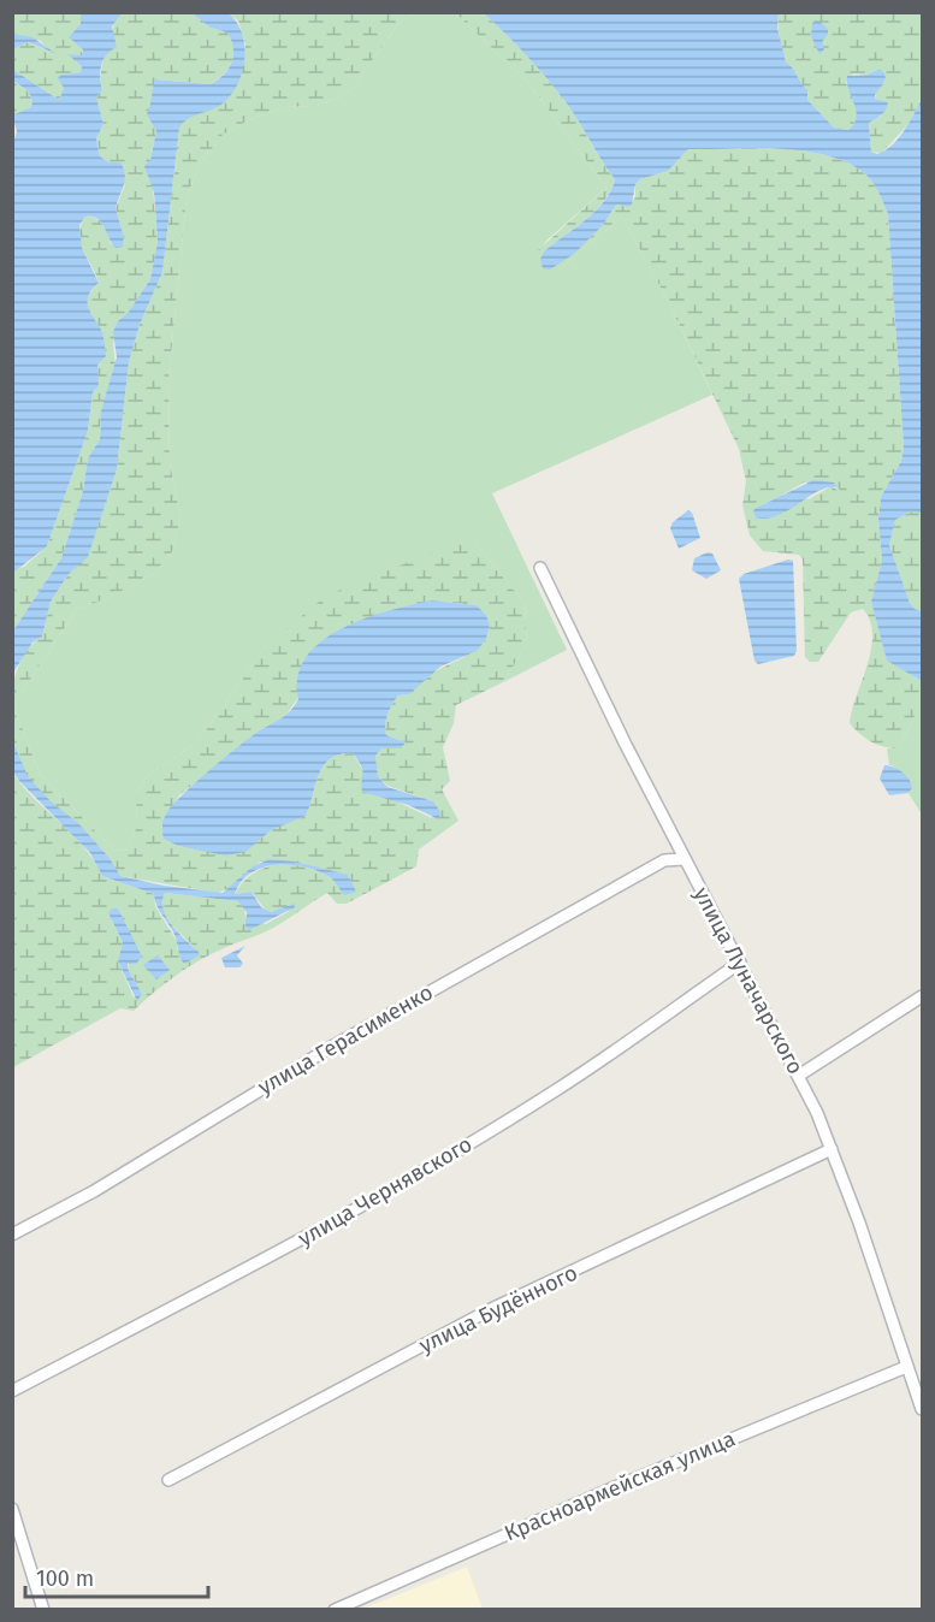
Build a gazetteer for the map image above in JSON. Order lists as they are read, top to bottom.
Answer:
{
  "streets": {
    "street": [
      "улица Луначарского",
      "улица Герасименко",
      "улица Чернявского",
      "улица Будённого",
      "Красноармейская улица"
    ]
  },
  "crossings": [
    ["улица Луначарского", "улица Герасименко"],
    ["улица Луначарского", "улица Чернявского"],
    ["улица Луначарского", "улица Будённого"],
    ["улица Луначарского", "Красноармейская улица"]
  ],
  "scale_bar": "100 m"
}
